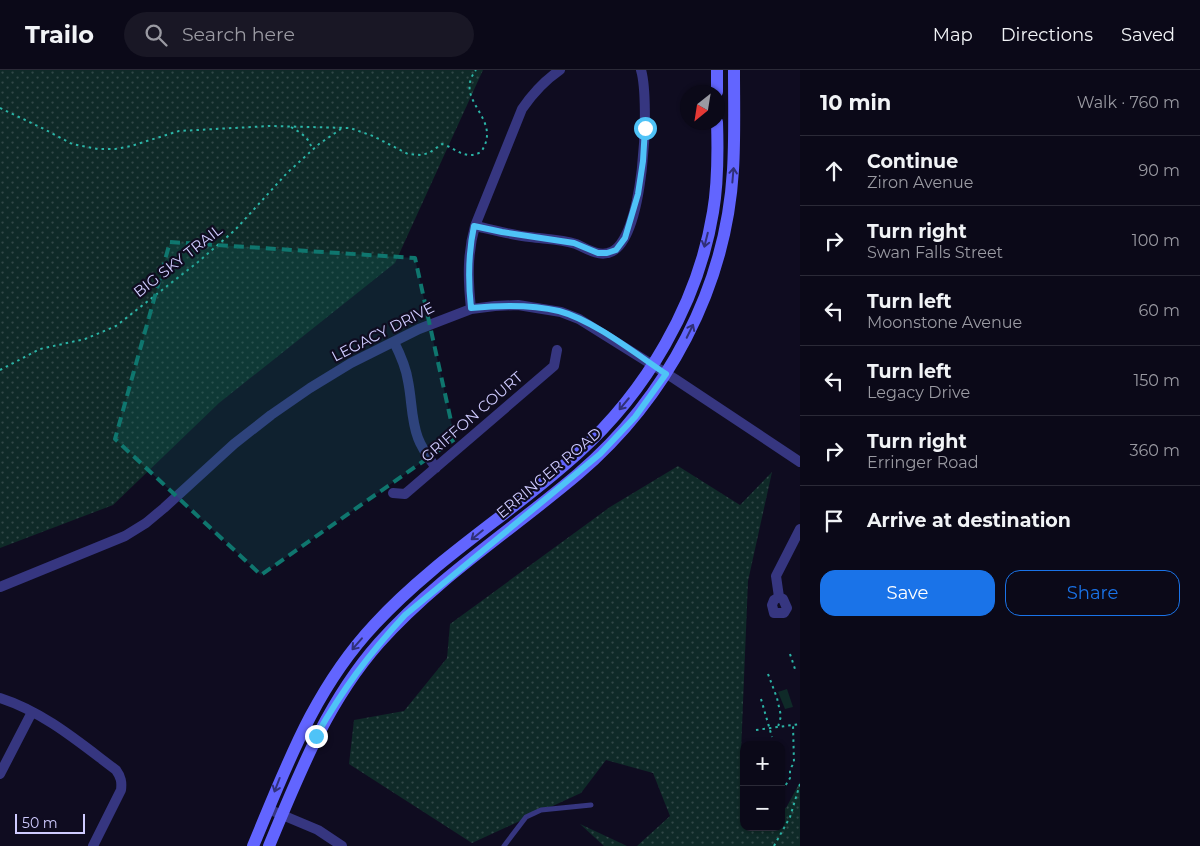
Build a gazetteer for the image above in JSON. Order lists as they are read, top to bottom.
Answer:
{
  "streets": {
    "main road": ["ERRINGER ROAD"],
    "street": ["LEGACY DRIVE", "GRIFFON COURT"],
    "path": ["BIG SKY TRAIL"]
  },
  "crossings": [
    ["LEGACY DRIVE", "ERRINGER ROAD"]
  ],
  "scale_bar": "50 m",
  "north": "bottom left",
  "page": {
    "header": "Trailo",
    "search": "Search here",
    "nav": ["Map", "Directions", "Saved"],
    "heading": ["10 min", "Walk · 760 m"],
    "list": [
      ["Continue", "Ziron Avenue", "90 m"],
      ["Turn right", "Swan Falls Street", "100 m"],
      ["Turn left", "Moonstone Avenue", "60 m"],
      ["Turn left", "Legacy Drive", "150 m"],
      ["Turn right", "Erringer Road", "360 m"],
      "Arrive at destination"
    ],
    "buttons": ["Save", "Share"],
    "map_buttons": ["+", "−"],
    "scale": "50 m"
  }
}
